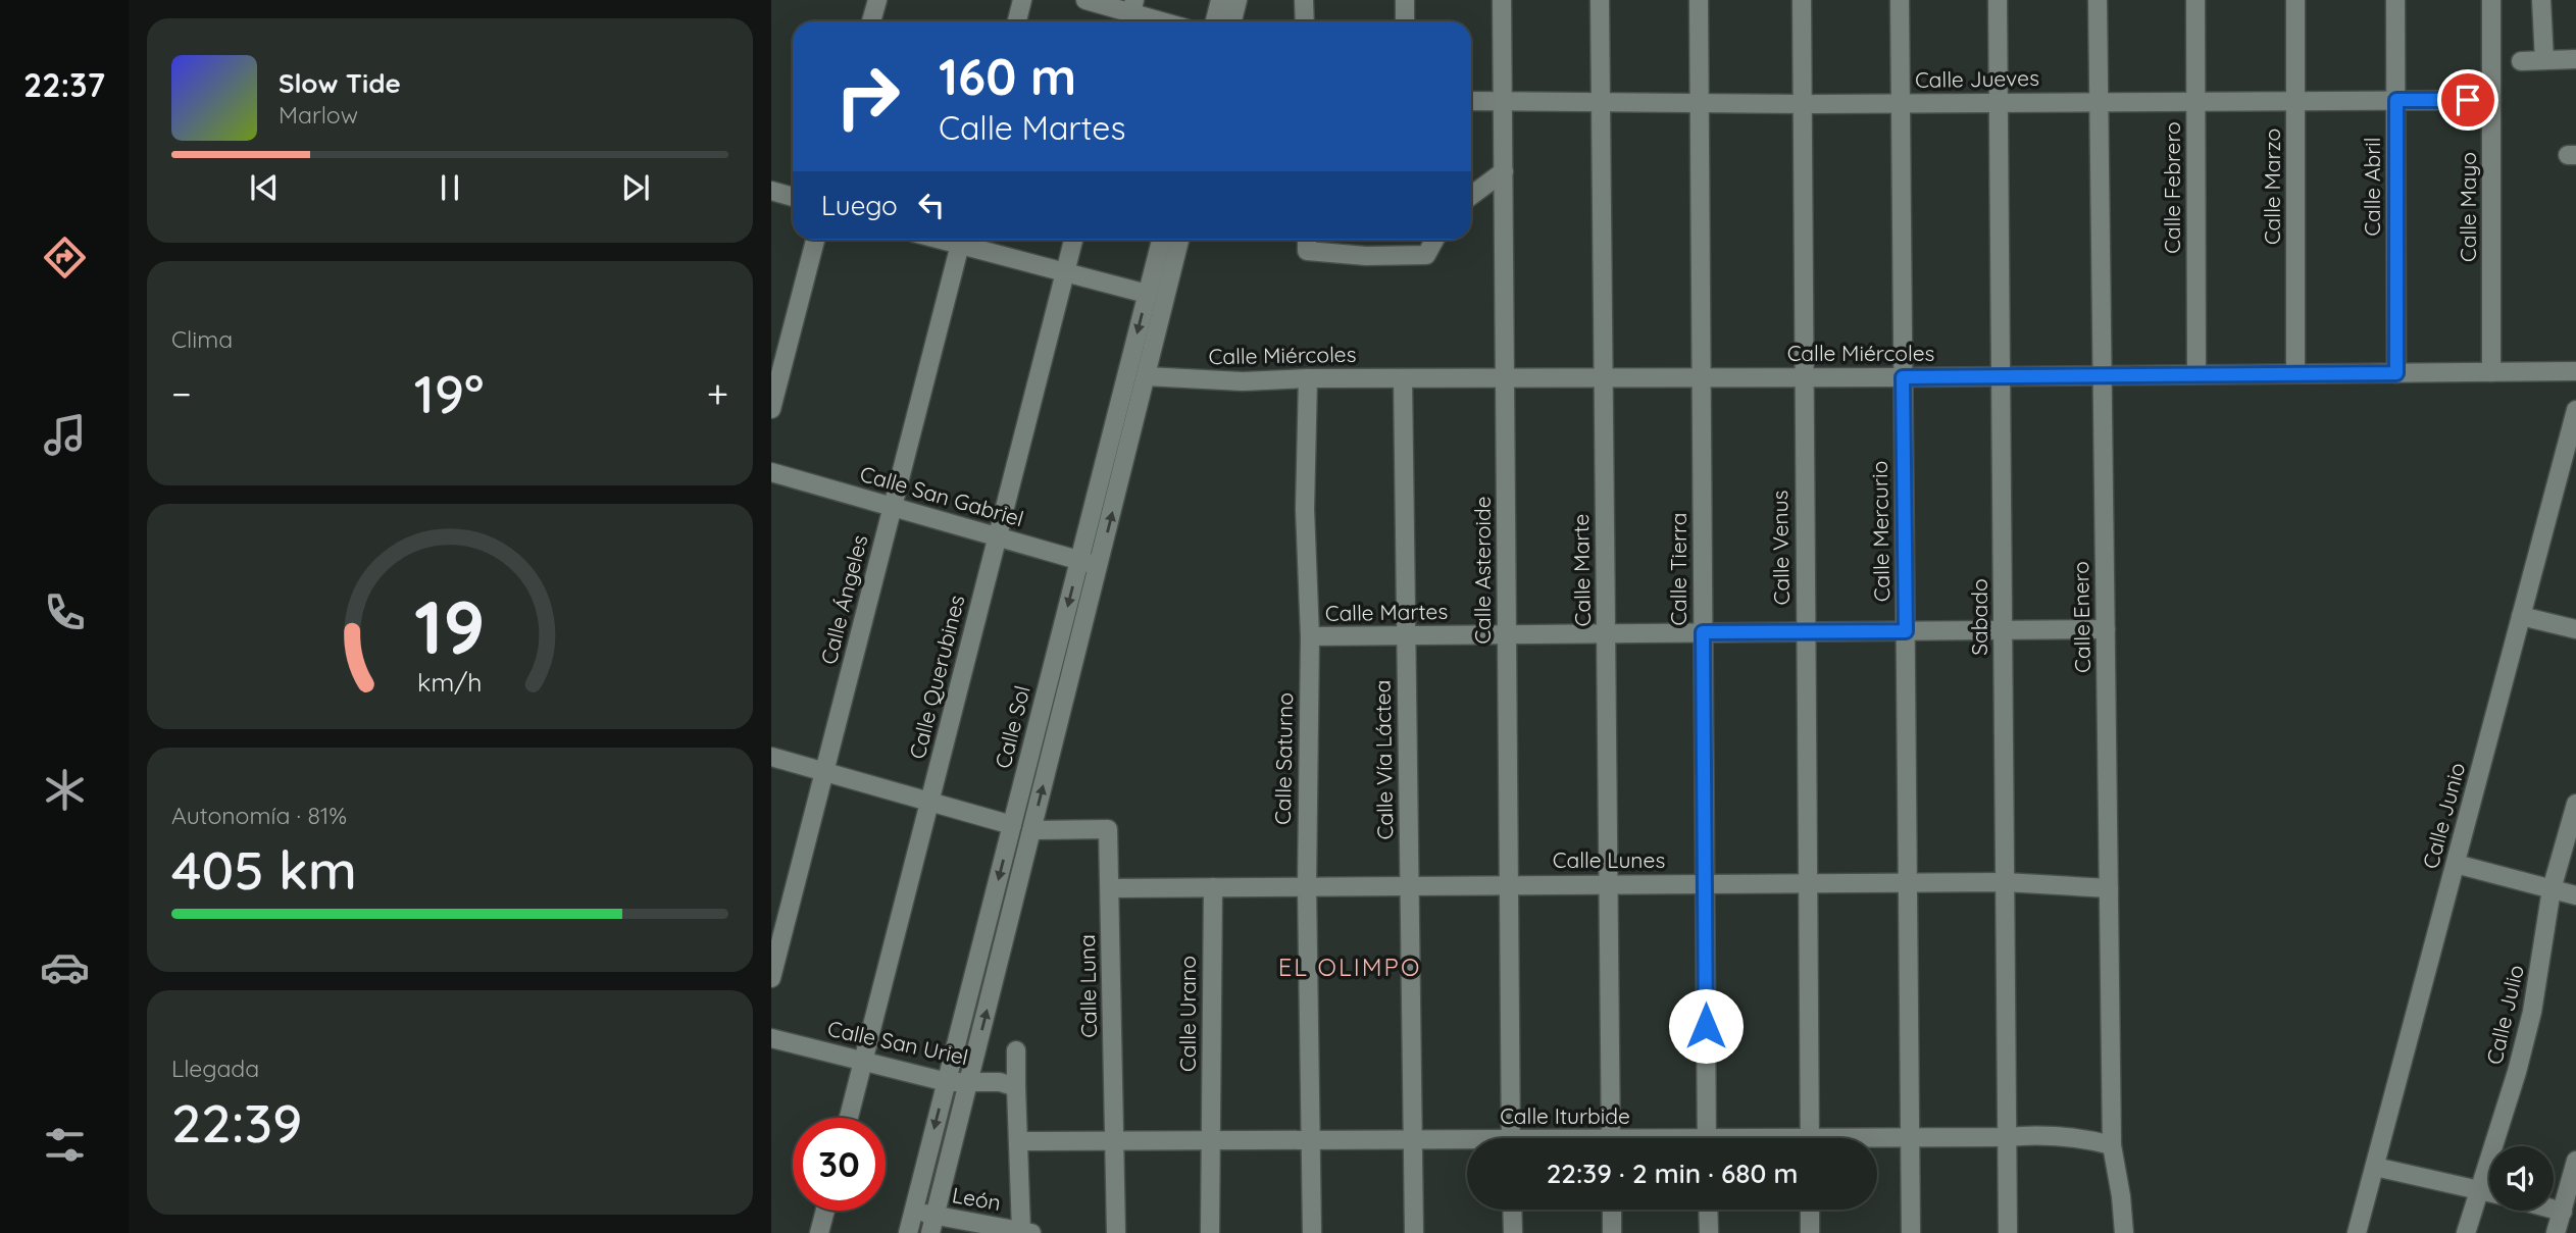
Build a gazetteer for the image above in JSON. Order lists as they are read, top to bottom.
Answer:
{
  "streets": {
    "street": [
      "Calle Jueves",
      "Calle Marzo",
      "Calle Abril",
      "Calle Febrero",
      "Calle Mayo",
      "Calle Miércoles",
      "Calle San Gabriel",
      "Calle Mercurio",
      "Calle Venus",
      "Calle Tierra",
      "Calle Asteroide",
      "Calle Marte",
      "Calle Ángeles",
      "Calle Martes",
      "Sabado",
      "Calle Enero",
      "Calle Querubines",
      "Calle Sol",
      "Calle Saturno",
      "Calle Vía Láctea",
      "Calle Junio",
      "Calle Lunes",
      "Calle Luna",
      "Calle Urano",
      "Calle Julio",
      "Calle San Uriel",
      "Calle Iturbide",
      "León"
    ]
  },
  "crossings": [
    ["Calle Jueves", "Calle Marzo"],
    ["Calle Jueves", "Calle Abril"],
    ["Calle Jueves", "Calle Febrero"],
    ["Calle Jueves", "Calle Mayo"],
    ["Calle Jueves", "Calle Mercurio"],
    ["Calle Jueves", "Calle Venus"],
    ["Calle Jueves", "Calle Tierra"],
    ["Calle Jueves", "Calle Asteroide"],
    ["Calle Jueves", "Calle Marte"],
    ["Calle Jueves", "Sabado"],
    ["Calle Jueves", "Calle Enero"],
    ["Calle Marzo", "Calle Miércoles"],
    ["Calle Abril", "Calle Miércoles"],
    ["Calle Febrero", "Calle Miércoles"],
    ["Calle Mayo", "Calle Miércoles"],
    ["Calle Miércoles", "Calle Mercurio"],
    ["Calle Miércoles", "Calle Venus"],
    ["Calle Miércoles", "Calle Tierra"],
    ["Calle Miércoles", "Calle Asteroide"],
    ["Calle Miércoles", "Calle Marte"],
    ["Calle Miércoles", "Sabado"],
    ["Calle Miércoles", "Calle Enero"],
    ["Calle Miércoles", "Calle Sol"],
    ["Calle Miércoles", "Calle Saturno"],
    ["Calle Miércoles", "Calle Vía Láctea"],
    ["Calle San Gabriel", "Calle Ángeles"],
    ["Calle San Gabriel", "Calle Querubines"],
    ["Calle San Gabriel", "Calle Sol"],
    ["Calle Mercurio", "Calle Martes"],
    ["Calle Mercurio", "Calle Lunes"],
    ["Calle Mercurio", "Calle Iturbide"],
    ["Calle Venus", "Calle Martes"],
    ["Calle Venus", "Calle Lunes"],
    ["Calle Tierra", "Calle Martes"],
    ["Calle Tierra", "Calle Lunes"],
    ["Calle Asteroide", "Calle Martes"],
    ["Calle Asteroide", "Calle Lunes"],
    ["Calle Marte", "Calle Martes"],
    ["Calle Marte", "Calle Lunes"],
    ["Calle Martes", "Sabado"],
    ["Calle Martes", "Calle Enero"],
    ["Calle Martes", "Calle Saturno"],
    ["Calle Martes", "Calle Vía Láctea"],
    ["Sabado", "Calle Lunes"],
    ["Sabado", "Calle Iturbide"],
    ["Calle Enero", "Calle Lunes"],
    ["Calle Enero", "Calle Iturbide"],
    ["Calle Querubines", "Calle San Uriel"],
    ["Calle Sol", "Calle Luna"],
    ["Calle Sol", "Calle San Uriel"],
    ["Calle Sol", "León"],
    ["Calle Saturno", "Calle Lunes"],
    ["Calle Saturno", "Calle Iturbide"],
    ["Calle Vía Láctea", "Calle Lunes"],
    ["Calle Vía Láctea", "Calle Iturbide"],
    ["Calle Lunes", "Calle Luna"],
    ["Calle Lunes", "Calle Urano"],
    ["Calle Luna", "Calle Iturbide"],
    ["Calle Urano", "Calle Iturbide"]
  ],
  "districts": ["EL OLIMPO"],
  "page": {
    "tabs": "22:37",
    "turn": ["160 m", "Calle Martes"],
    "song": ["Slow Tide", "Marlow"],
    "then": "Luego",
    "tile": [
      "Clima",
      ["Autonomía · 81%", "405 km"],
      ["Llegada", "22:39"]
    ],
    "heat": ["−", "19°", "+"],
    "limit": "30",
    "trip": "22:39 · 2 min · 680 m",
    "gauge": ["19", "km/h"]
  }
}
